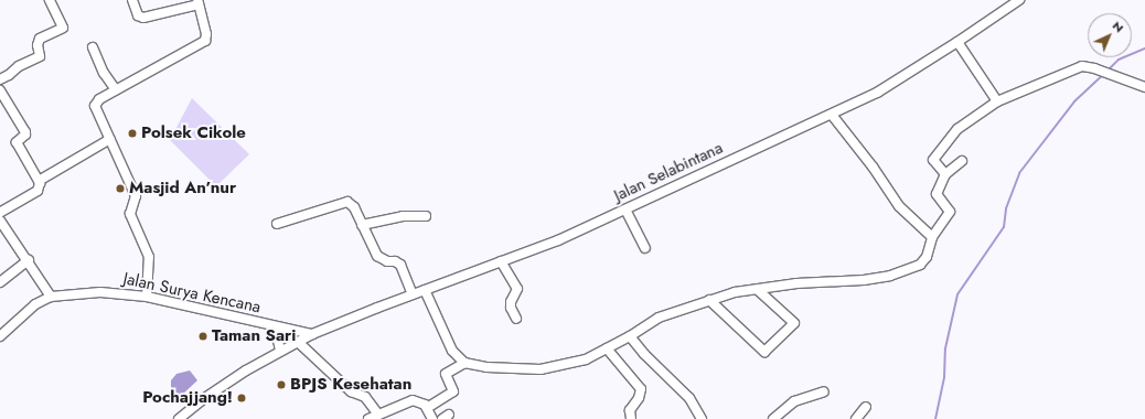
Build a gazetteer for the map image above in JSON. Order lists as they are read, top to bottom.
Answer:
{
  "streets": {
    "street": ["Jalan Selabintana", "Jalan Surya Kencana"]
  },
  "crossings": [
    ["Jalan Selabintana", "Jalan Surya Kencana"]
  ],
  "places": [
    "Polsek Cikole",
    "Masjid An’nur",
    "Taman Sari",
    "BPJS Kesehatan",
    "Pochajjang!"
  ],
  "north": "top right"
}
